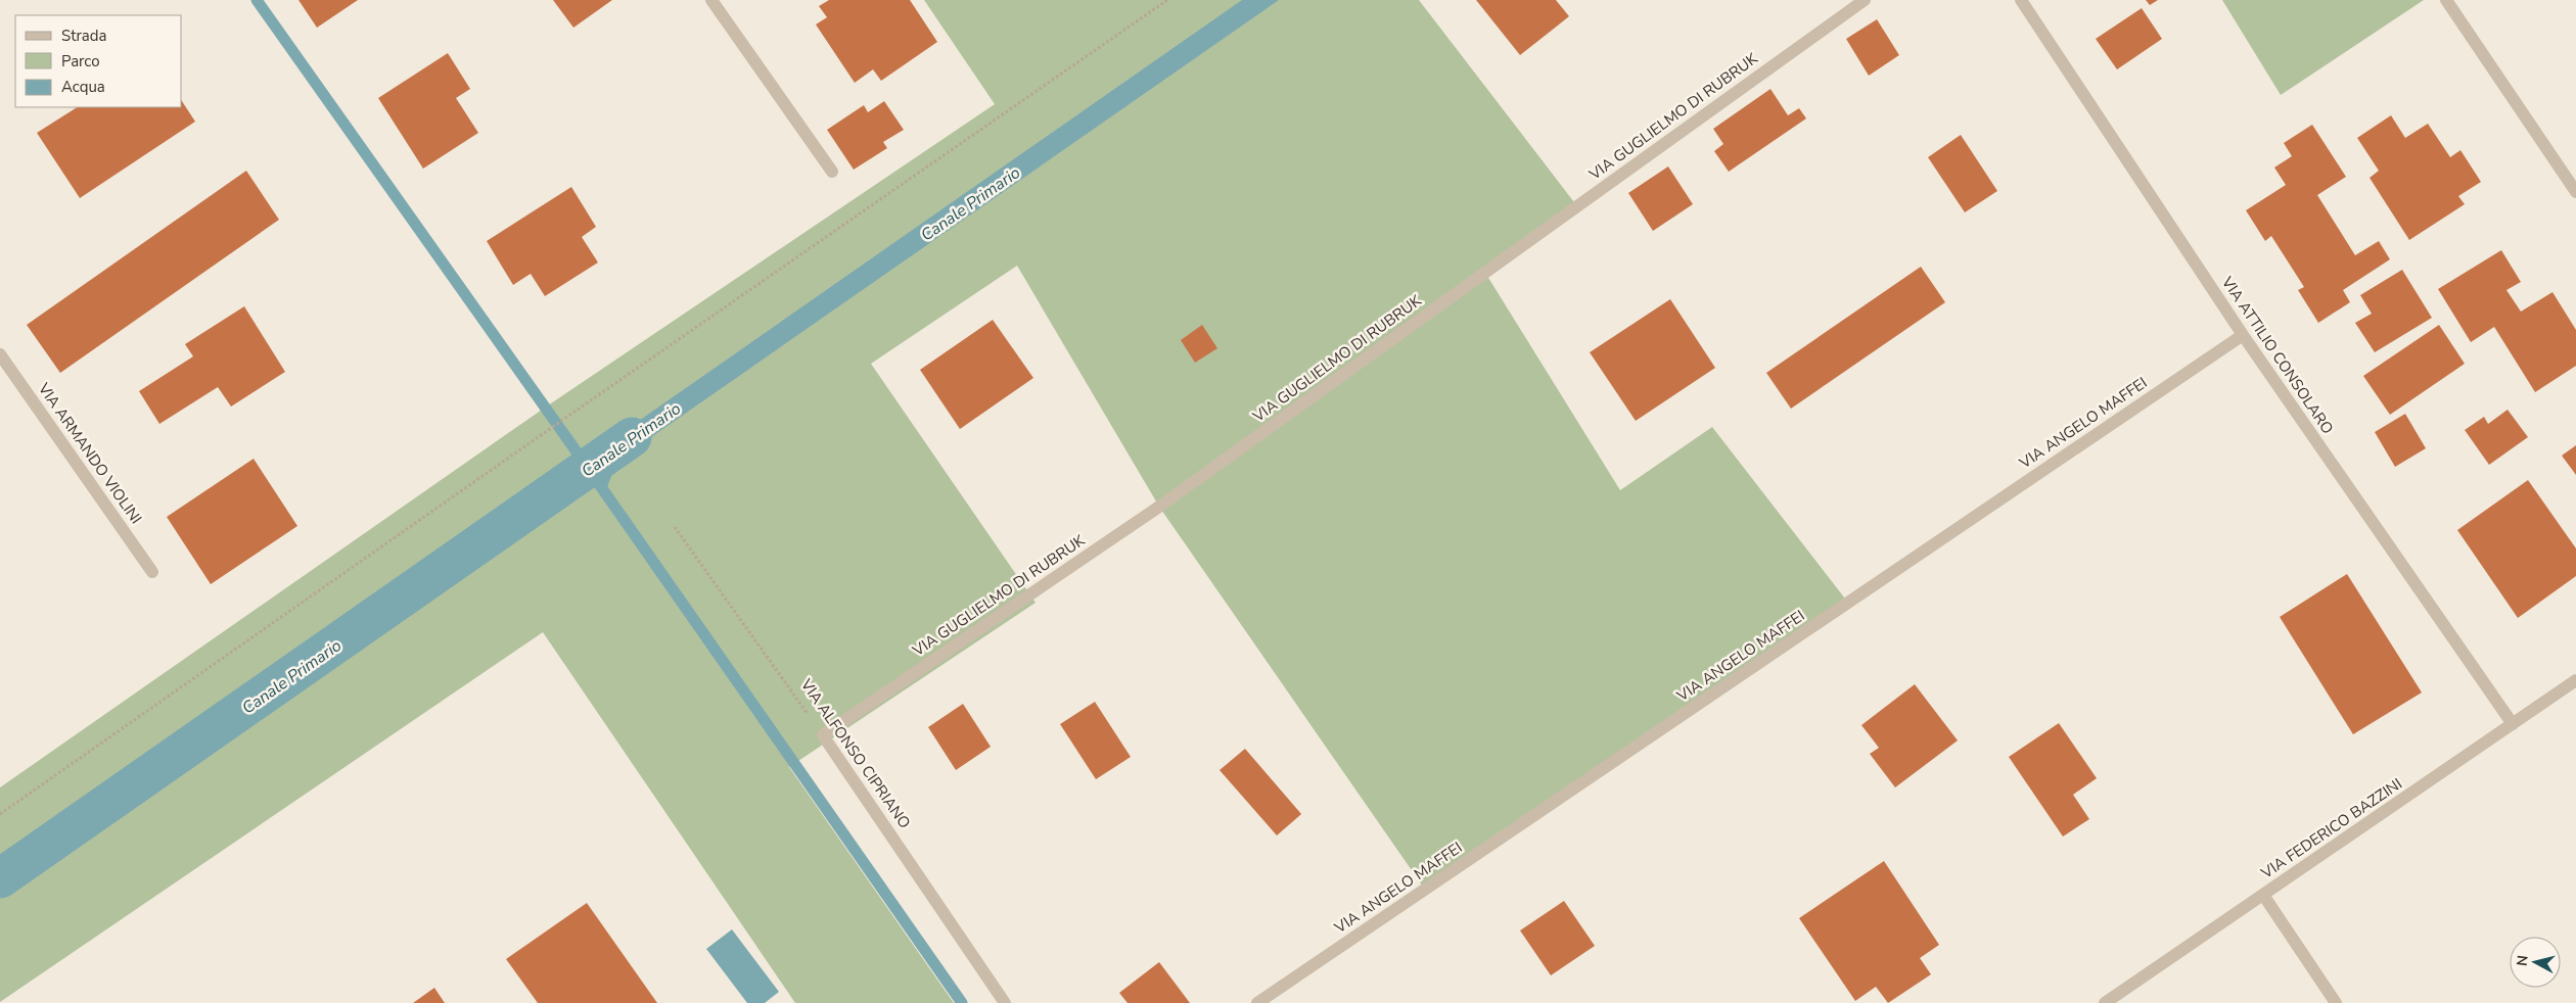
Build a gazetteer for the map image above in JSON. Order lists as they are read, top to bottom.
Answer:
{
  "streets": {
    "street": [
      "VIA GUGLIELMO DI RUBRUK",
      "VIA ATTILIO CONSOLARO",
      "VIA ANGELO MAFFEI",
      "VIA ARMANDO VIOLINI",
      "VIA ALFONSO CIPRIANO",
      "VIA FEDERICO BAZZINI"
    ]
  },
  "crossings": [
    ["VIA GUGLIELMO DI RUBRUK", "VIA ALFONSO CIPRIANO"],
    ["VIA ATTILIO CONSOLARO", "VIA ANGELO MAFFEI"],
    ["VIA ATTILIO CONSOLARO", "VIA FEDERICO BAZZINI"]
  ],
  "water": ["Canale Primario"],
  "legend": ["Strada", "Parco", "Acqua"],
  "north": "left"
}
